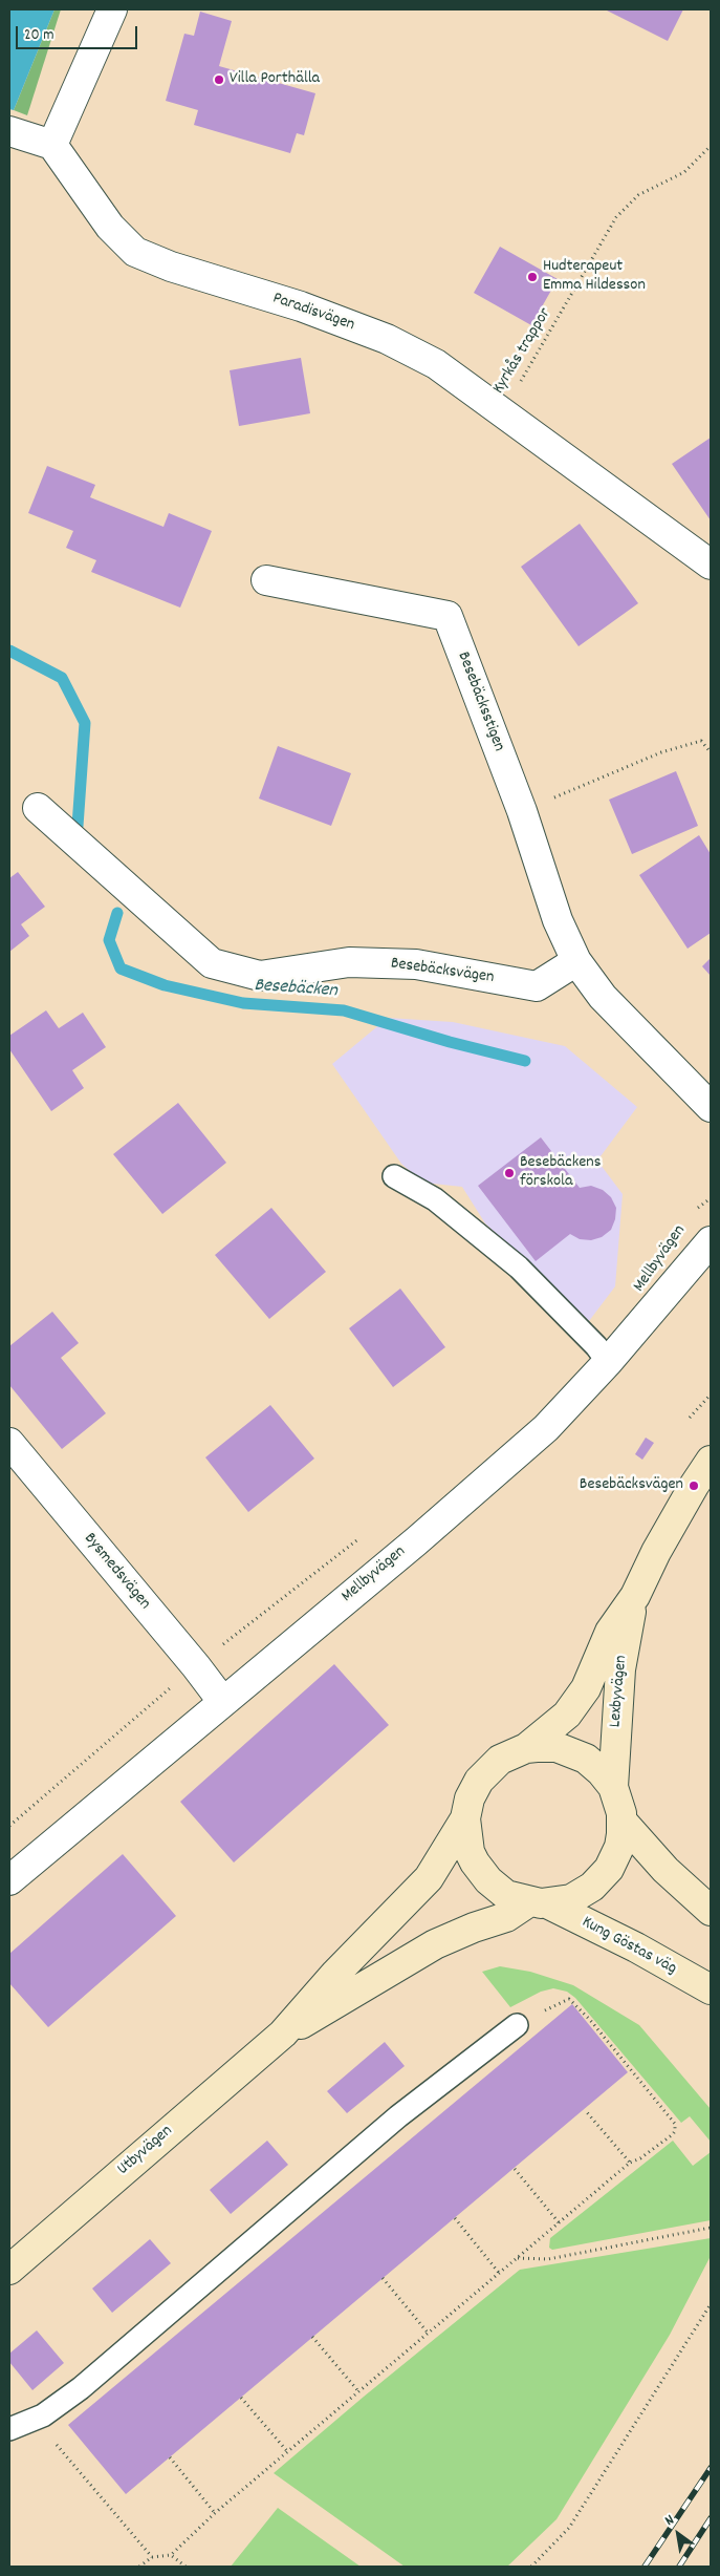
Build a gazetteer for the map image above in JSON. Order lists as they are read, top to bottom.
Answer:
{
  "streets": {
    "main road": ["Lexbyvägen", "Kung Göstas väg", "Utbyvägen"],
    "street": [
      "Paradisvägen",
      "Besebäcksstigen",
      "Besebäcksvägen",
      "Mellbyvägen",
      "Bysmedsvägen"
    ],
    "path": ["Kyrkås trappor"]
  },
  "crossings": [
    ["Paradisvägen", "Kyrkås trappor"],
    ["Besebäcksstigen", "Besebäcksvägen"],
    ["Mellbyvägen", "Bysmedsvägen"],
    ["Lexbyvägen", "Kung Göstas väg"],
    ["Lexbyvägen", "Utbyvägen"],
    ["Kung Göstas väg", "Utbyvägen"]
  ],
  "water": ["Besebäcken"],
  "places": [
    "Villa Porthälla",
    "Hudterapeut Emma Hildesson",
    "Besebäckens förskola",
    "Besebäcksvägen"
  ],
  "scale_bar": "20 m",
  "north": "top left"
}
